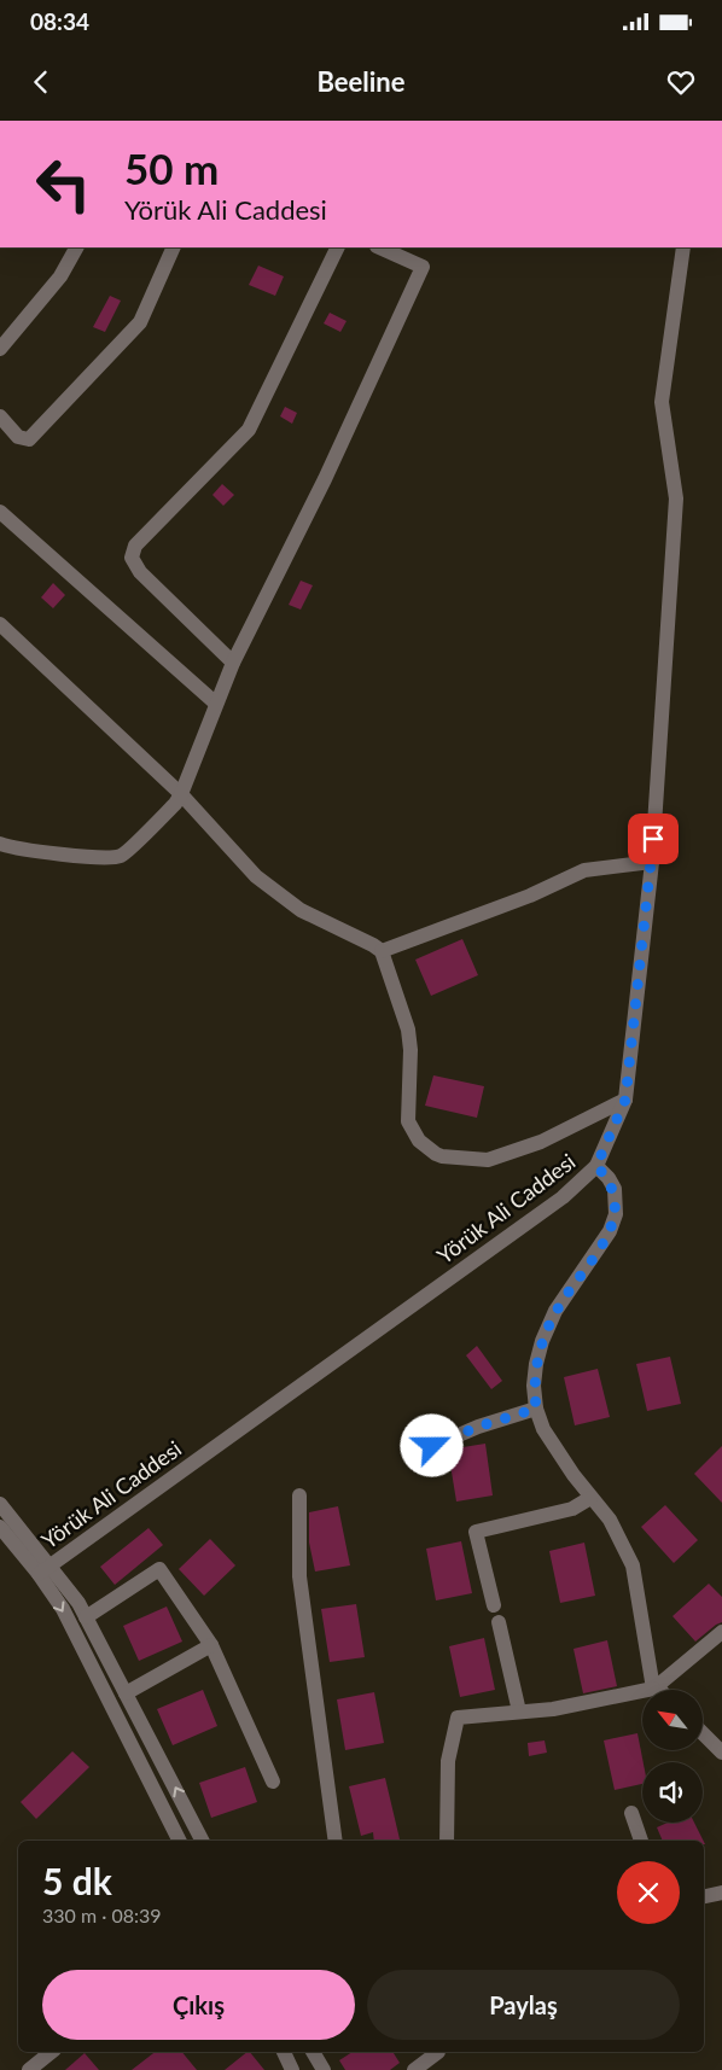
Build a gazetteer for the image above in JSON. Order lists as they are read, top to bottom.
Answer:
{
  "streets": {
    "street": ["Yörük Ali Caddesi"]
  },
  "north": "top left",
  "page": {
    "status": "08:34",
    "header": "Beeline",
    "turn": ["50 m", "Yörük Ali Caddesi"],
    "heading": ["5 dk", "330 m · 08:39"],
    "buttons": ["Çıkış", "Paylaş"]
  }
}
